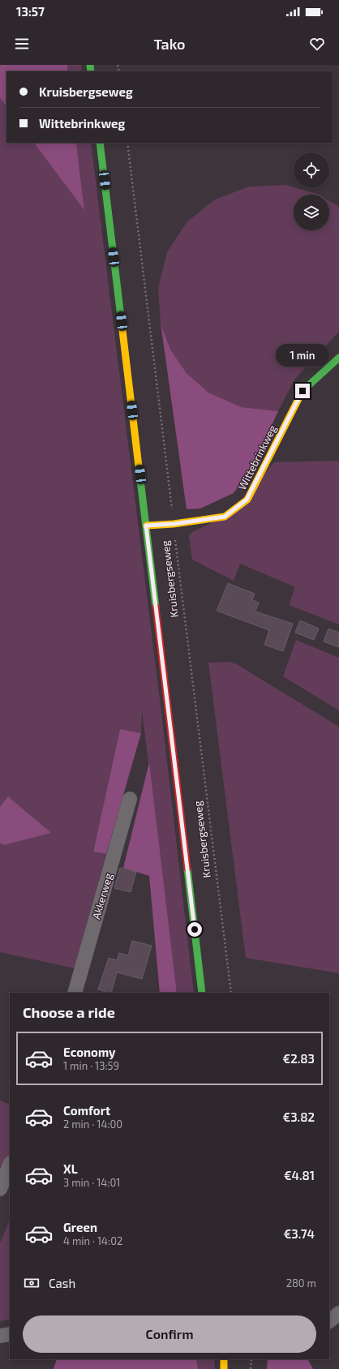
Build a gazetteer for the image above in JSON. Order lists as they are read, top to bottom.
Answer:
{
  "streets": {
    "main road": ["Wittebrinkweg", "Kruisbergseweg"],
    "street": ["Akkerweg"]
  },
  "crossings": [
    ["Wittebrinkweg", "Kruisbergseweg"]
  ],
  "page": {
    "status": "13:57",
    "header": "Tako",
    "banner": ["Kruisbergseweg", "Wittebrinkweg"],
    "bubble": "1 min",
    "heading": "Choose a ride",
    "list": [
      {
        "name": "Economy",
        "note": "1 min · 13:59",
        "value": "€2.83"
      },
      {
        "name": "Comfort",
        "note": "2 min · 14:00",
        "value": "€3.82"
      },
      {
        "name": "XL",
        "note": "3 min · 14:01",
        "value": "€4.81"
      },
      {
        "name": "Green",
        "note": "4 min · 14:02",
        "value": "€3.74"
      }
    ],
    "pay": ["Cash", "280 m"],
    "buttons": "Confirm"
  }
}
